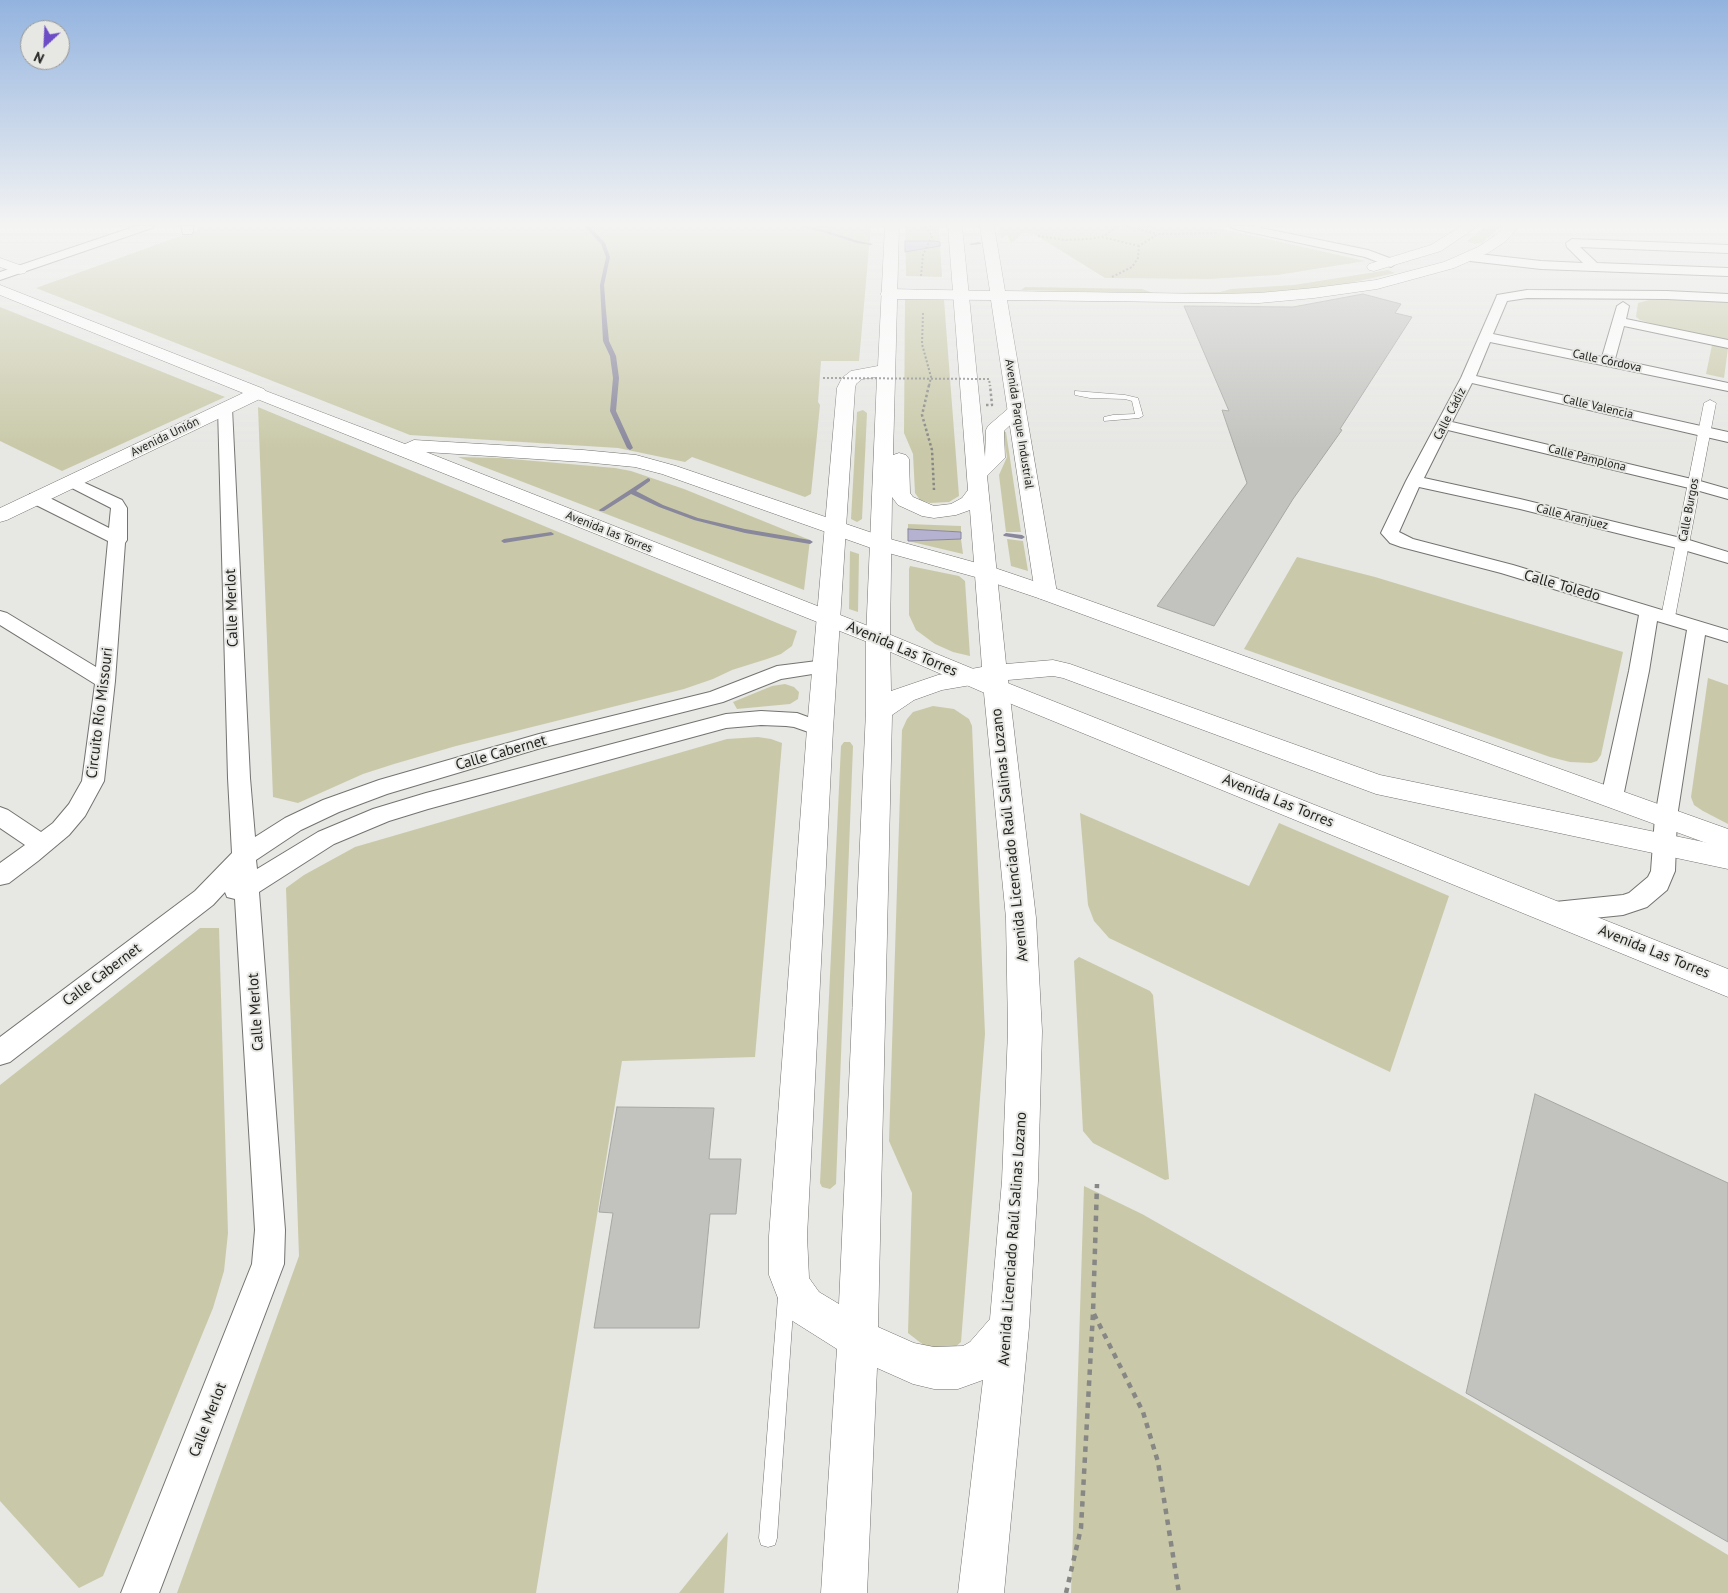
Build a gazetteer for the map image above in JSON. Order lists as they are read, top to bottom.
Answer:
{
  "streets": {
    "main road": [
      "Avenida Parque Industrial",
      "Avenida Unión",
      "Avenida las Torres",
      "Avenida Las Torres",
      "Avenida Licenciado Raúl Salinas Lozano"
    ],
    "street": [
      "Calle Córdova",
      "Calle Valencia",
      "Calle Cádiz",
      "Calle Pamplona",
      "Calle Burgos",
      "Calle Aranjuez",
      "Calle Toledo",
      "Calle Merlot",
      "Circuito Río Missouri",
      "Calle Cabernet"
    ]
  },
  "crossings": [
    ["Calle Córdova", "Calle Cádiz"],
    ["Calle Valencia", "Calle Cádiz"],
    ["Calle Valencia", "Calle Burgos"],
    ["Calle Cádiz", "Calle Pamplona"],
    ["Calle Cádiz", "Calle Aranjuez"],
    ["Calle Cádiz", "Calle Toledo"],
    ["Avenida Unión", "Avenida las Torres"],
    ["Avenida Unión", "Calle Merlot"],
    ["Avenida Unión", "Circuito Río Missouri"],
    ["Calle Pamplona", "Calle Burgos"],
    ["Calle Burgos", "Calle Aranjuez"],
    ["Calle Burgos", "Calle Toledo"],
    ["Avenida las Torres", "Avenida Las Torres"],
    ["Calle Merlot", "Calle Cabernet"],
    ["Avenida Las Torres", "Avenida Licenciado Raúl Salinas Lozano"]
  ],
  "north": "bottom left"
}
